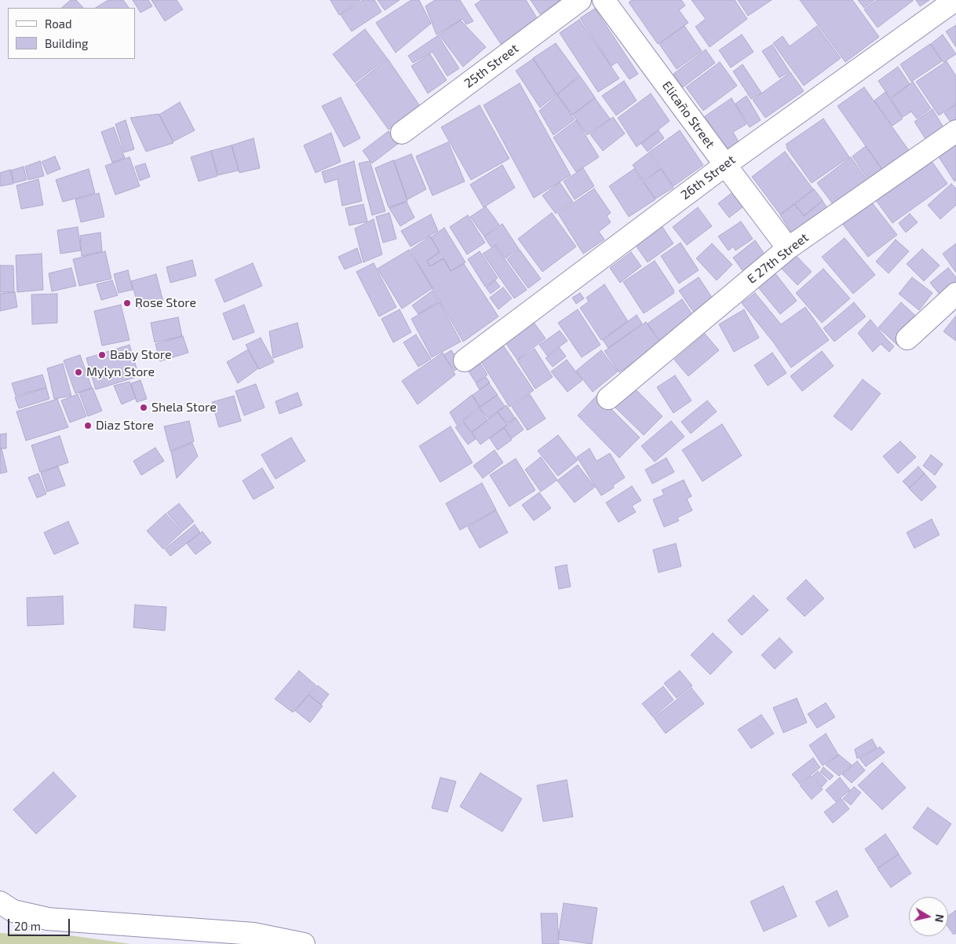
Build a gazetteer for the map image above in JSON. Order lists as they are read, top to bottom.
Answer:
{
  "streets": {
    "street": [
      "25th Street",
      "Elicaño Street",
      "26th Street",
      "E 27th Street"
    ]
  },
  "crossings": [
    ["Elicaño Street", "26th Street"],
    ["Elicaño Street", "E 27th Street"]
  ],
  "places": [
    "Rose Store",
    "Baby Store",
    "Mylyn Store",
    "Shela Store",
    "Diaz Store"
  ],
  "legend": ["Road", "Building"],
  "scale_bar": "20 m",
  "north": "right"
}
